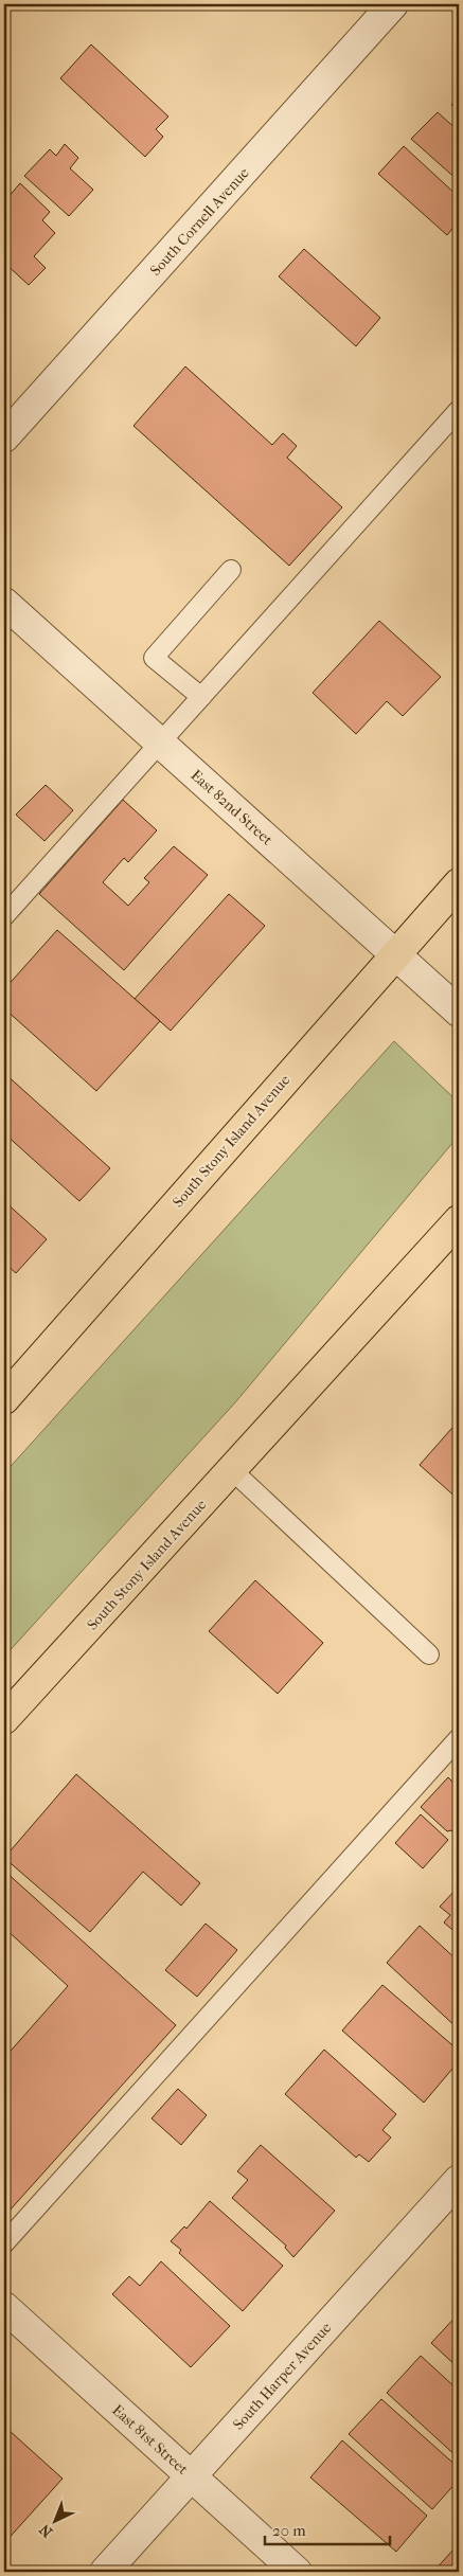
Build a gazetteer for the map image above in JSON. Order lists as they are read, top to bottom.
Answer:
{
  "streets": {
    "highway": ["South Stony Island Avenue"],
    "street": [
      "South Cornell Avenue",
      "East 82nd Street",
      "South Harper Avenue",
      "East 81st Street"
    ]
  },
  "crossings": [
    ["East 82nd Street", "South Stony Island Avenue"],
    ["South Harper Avenue", "East 81st Street"]
  ],
  "scale_bar": "20 m",
  "north": "bottom left"
}
